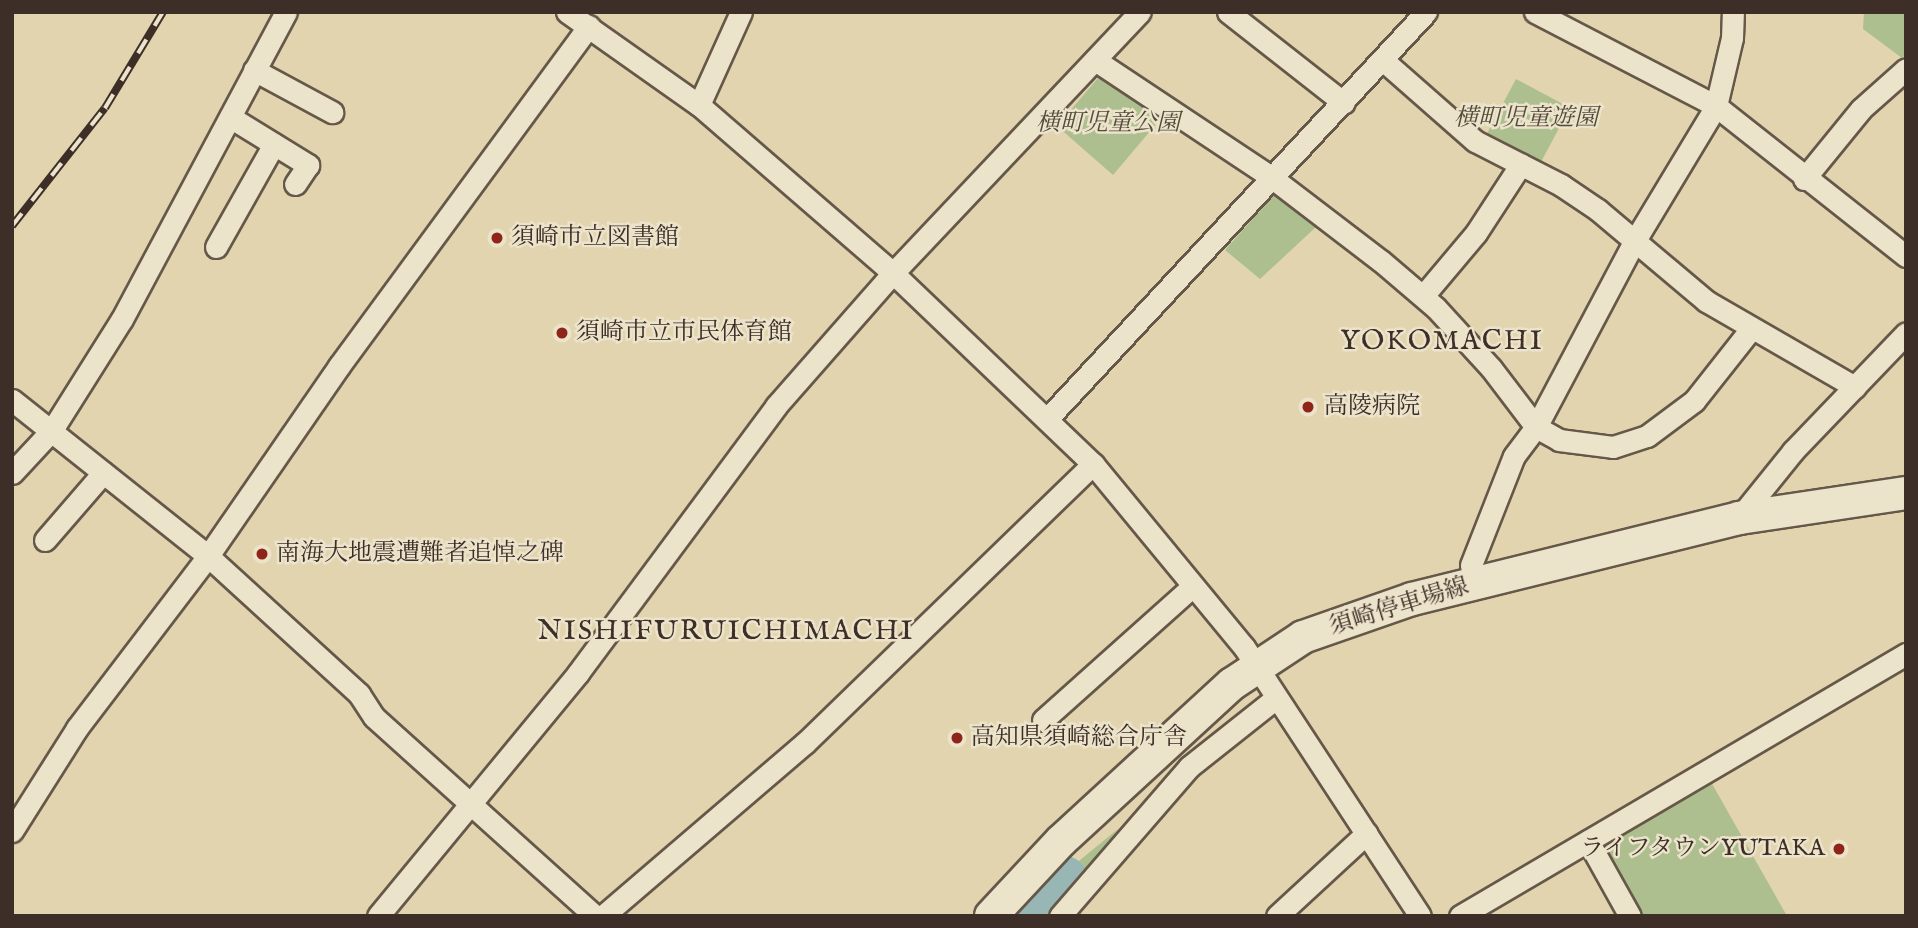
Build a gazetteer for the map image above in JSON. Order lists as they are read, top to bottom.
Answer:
{
  "streets": {
    "main road": ["須崎停車場線"]
  },
  "districts": ["YOKOMACHI", "NISHIFURUICHIMACHI"],
  "parks": ["横町児童遊園", "横町児童公園"],
  "places": [
    "須崎市立図書館",
    "須崎市立市民体育館",
    "高陵病院",
    "南海大地震遭難者追悼之碑",
    "高知県須崎総合庁舎",
    "ライフタウンYUTAKA"
  ]
}
